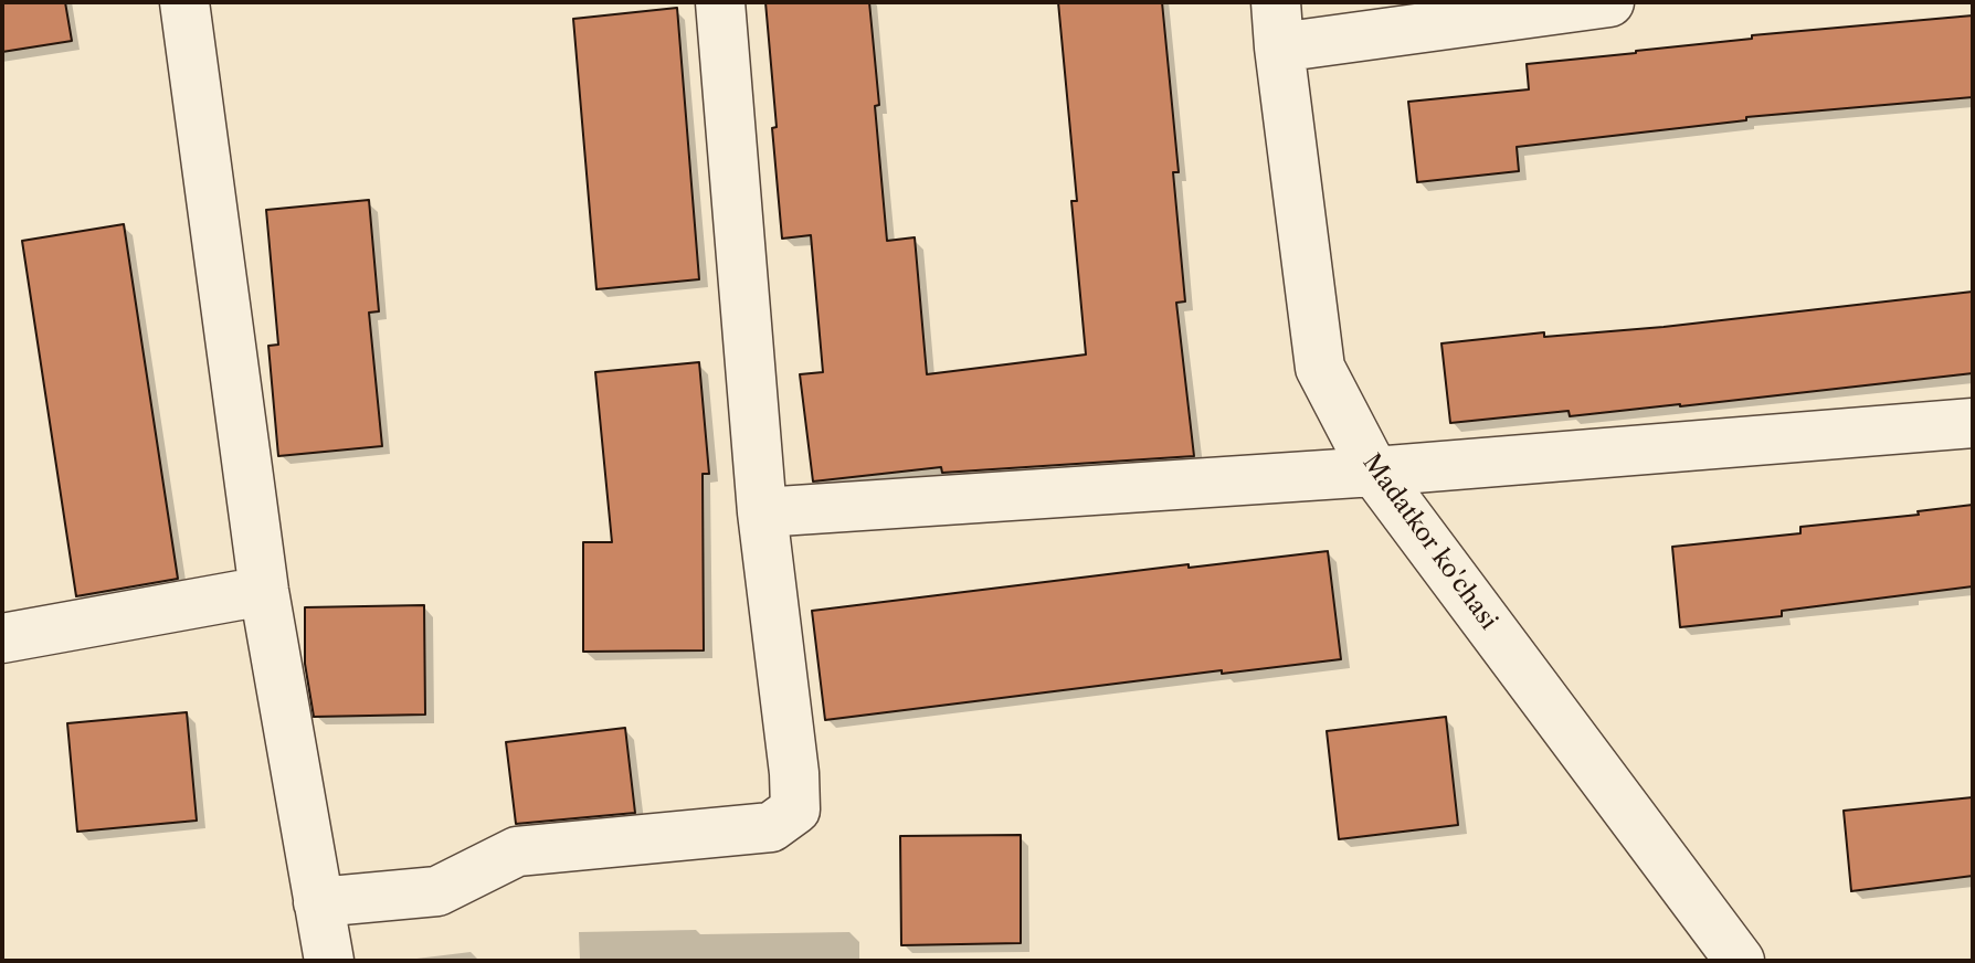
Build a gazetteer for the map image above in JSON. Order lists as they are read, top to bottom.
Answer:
{
  "streets": {
    "street": ["Madatkor ko'chasi"]
  }
}
